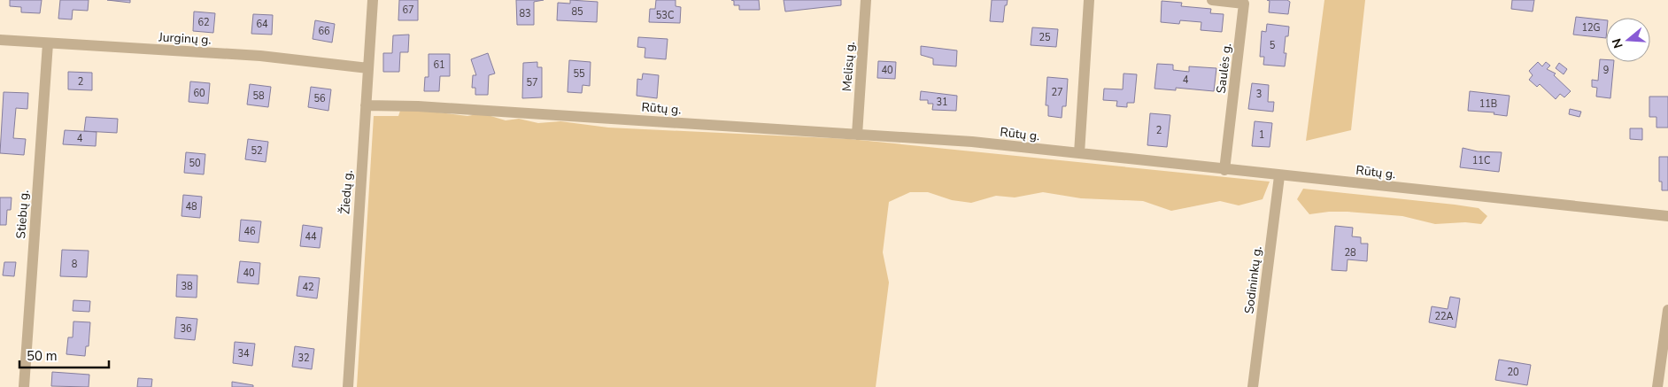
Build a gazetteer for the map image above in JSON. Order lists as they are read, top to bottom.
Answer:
{
  "streets": {
    "street": [
      "Jurginų g.",
      "Melisų g.",
      "Saulės g.",
      "Rūtų g.",
      "Žiedų g.",
      "Stiebų g.",
      "Sodininkų g."
    ]
  },
  "crossings": [
    ["Jurginų g.", "Žiedų g."],
    ["Jurginų g.", "Stiebų g."],
    ["Melisų g.", "Rūtų g."],
    ["Saulės g.", "Rūtų g."],
    ["Rūtų g.", "Žiedų g."],
    ["Rūtų g.", "Sodininkų g."]
  ],
  "house_numbers": [
    "67",
    "85",
    "83",
    "53C",
    "62",
    "64",
    "12G",
    "66",
    "25",
    "5",
    "61",
    "40",
    "9",
    "55",
    "4",
    "2",
    "57",
    "27",
    "60",
    "3",
    "58",
    "56",
    "31",
    "11B",
    "2",
    "1",
    "4",
    "52",
    "11C",
    "50",
    "48",
    "46",
    "44",
    "28",
    "8",
    "40",
    "38",
    "42",
    "22A",
    "36",
    "34",
    "32",
    "20"
  ],
  "scale_bar": "50 m",
  "north": "left"
}
